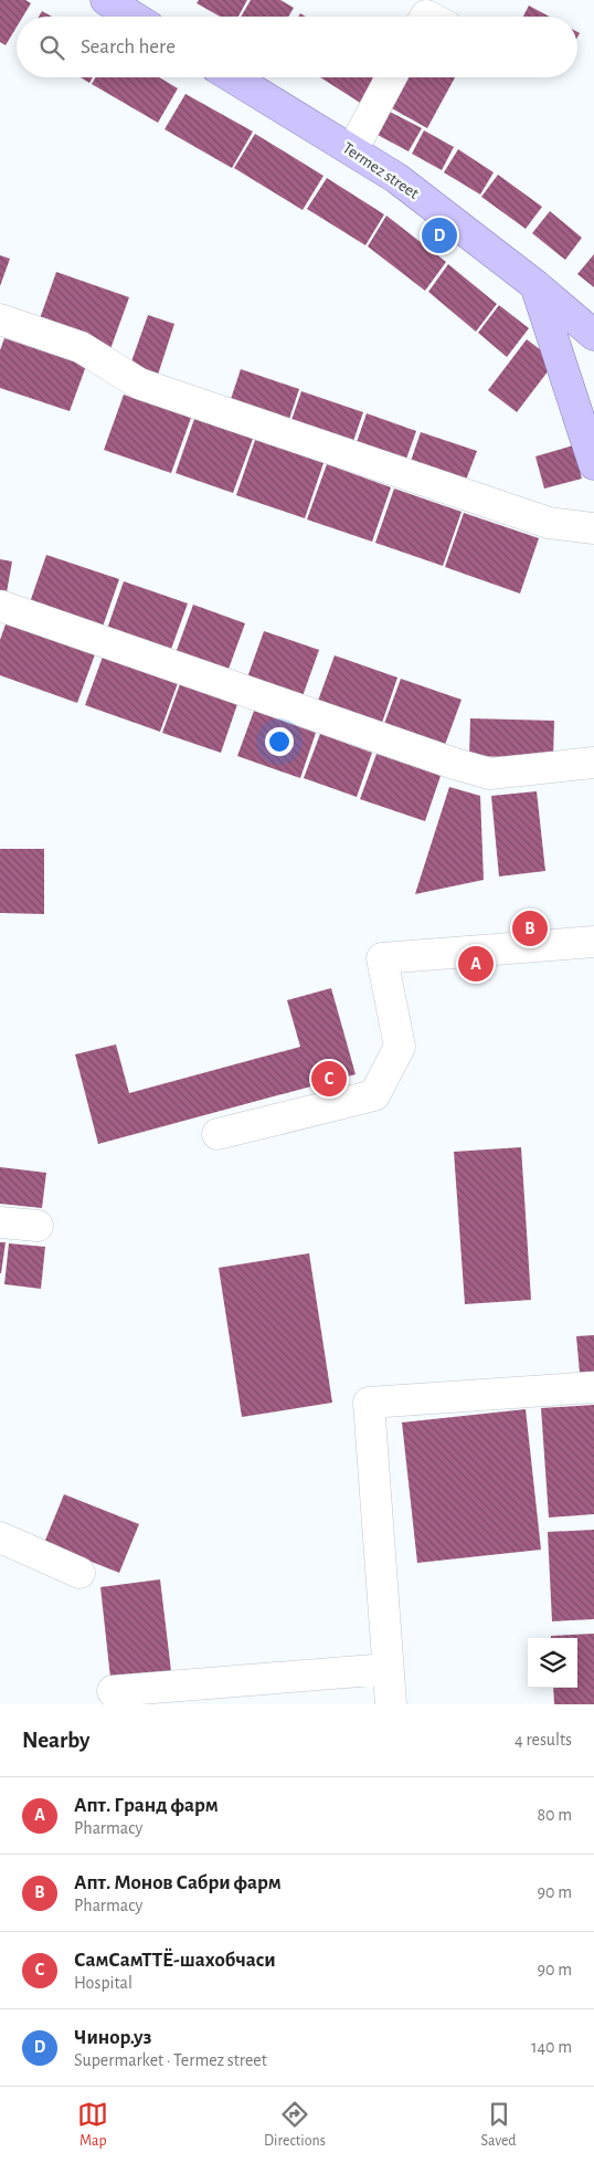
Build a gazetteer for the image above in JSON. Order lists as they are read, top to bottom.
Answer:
{
  "streets": {
    "main road": ["Termez street"]
  },
  "page": {
    "search": "Search here",
    "pins": [
      "D",
      "B",
      "A",
      "C"
    ],
    "heading": ["Nearby", "4 results"],
    "list": [
      {
        "mark": "A",
        "name": "Апт. Гранд фарм",
        "note": "Pharmacy",
        "value": "80 m"
      },
      {
        "mark": "B",
        "name": "Апт. Монов Сабри фарм",
        "note": "Pharmacy",
        "value": "90 m"
      },
      {
        "mark": "C",
        "name": "СамСамТТЁ-шахобчаси",
        "note": "Hospital",
        "value": "90 m"
      },
      {
        "mark": "D",
        "name": "Чинор.уз",
        "note": "Supermarket · Termez street",
        "value": "140 m"
      }
    ],
    "nav": ["Map", "Directions", "Saved"]
  }
}
